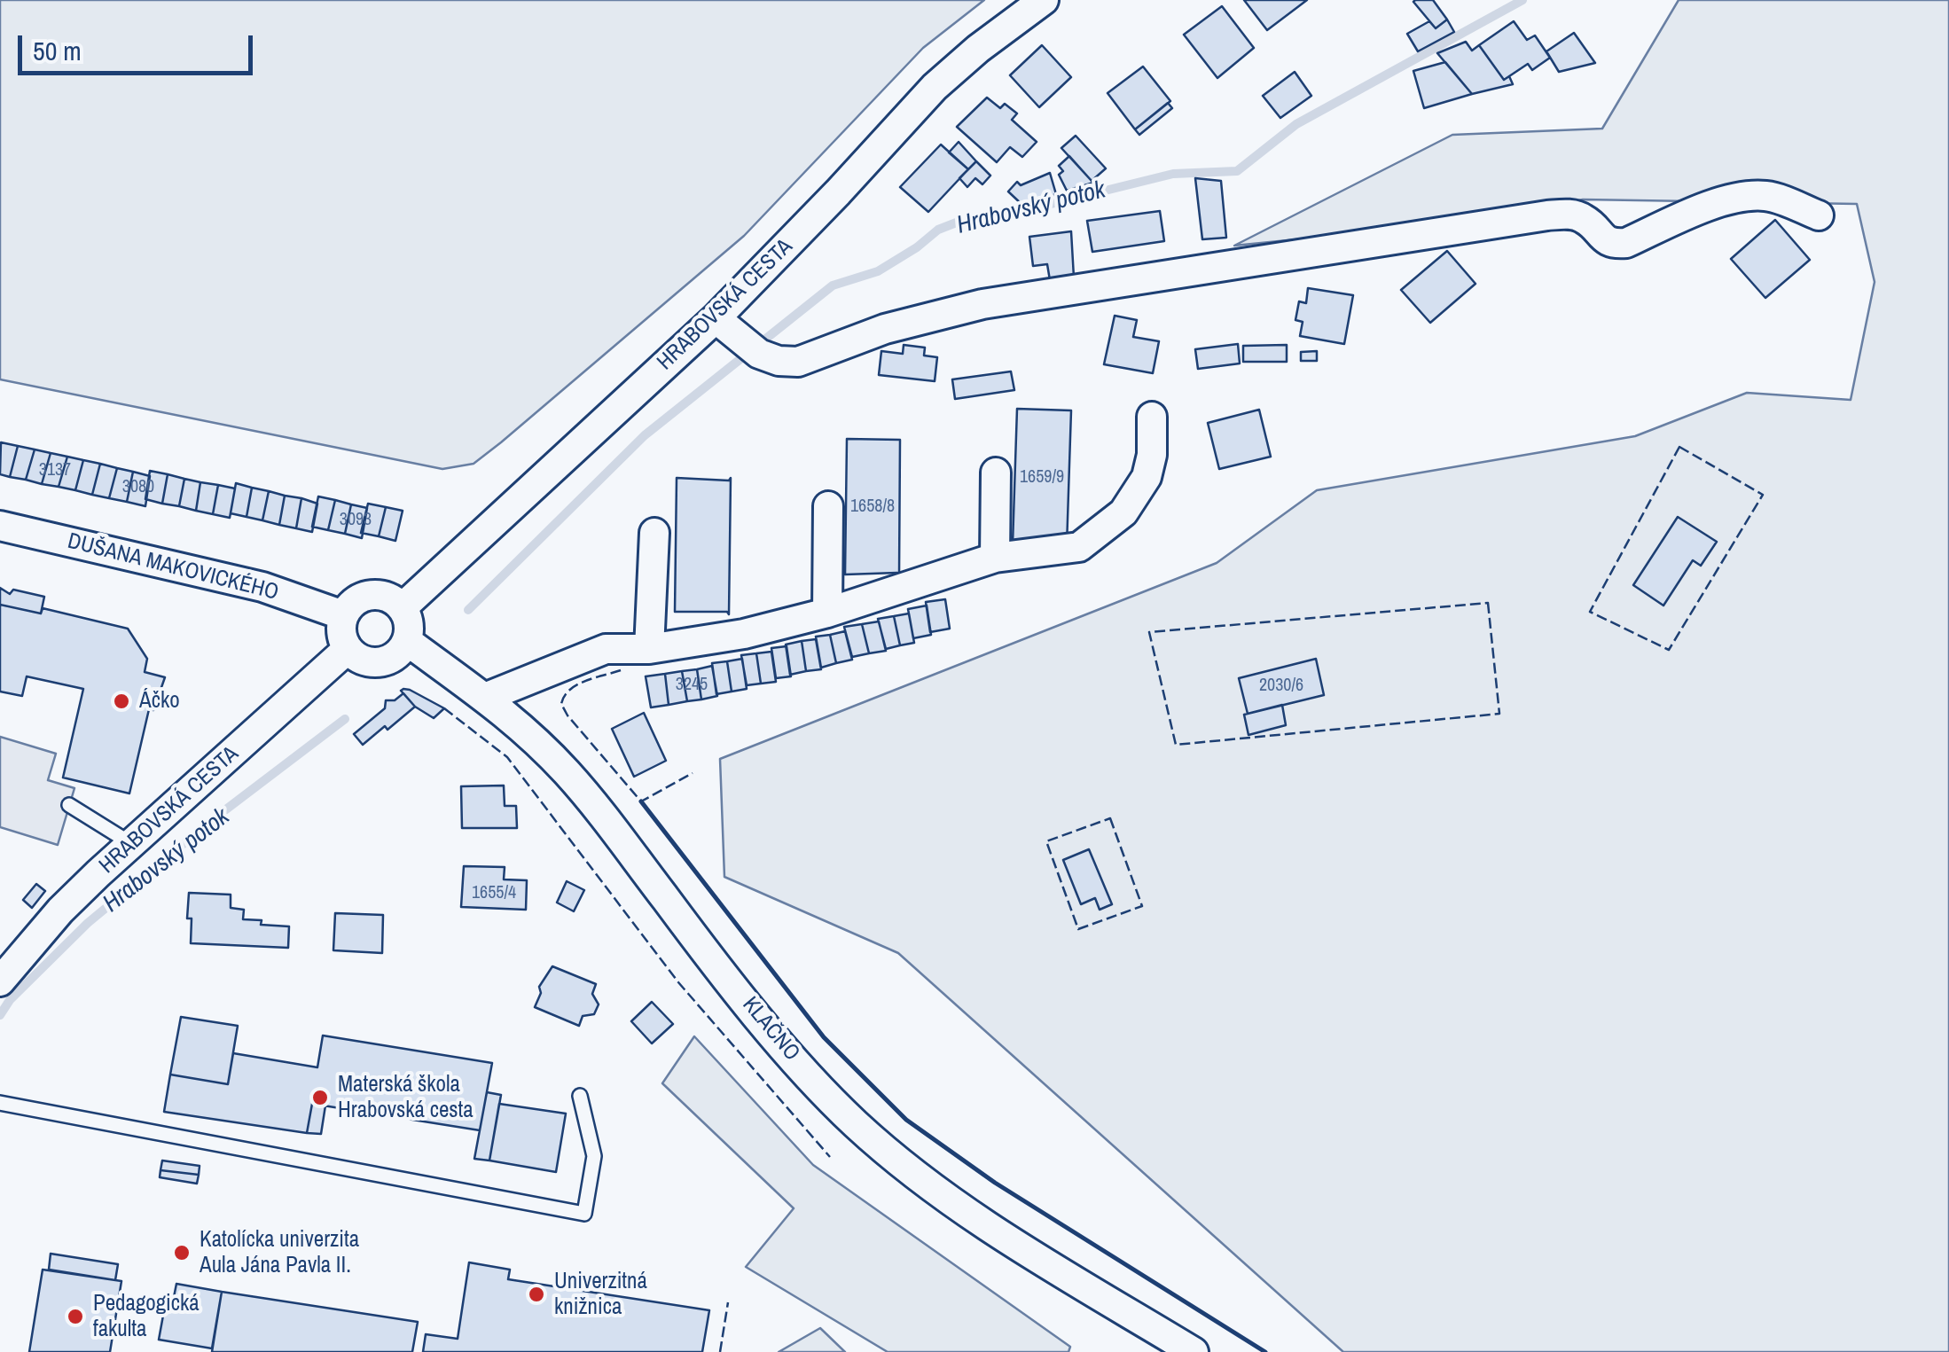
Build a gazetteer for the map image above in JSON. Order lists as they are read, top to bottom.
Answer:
{
  "streets": {
    "street": ["HRABOVSKÁ CESTA", "DUŠANA MAKOVICKÉHO", "KLAČNO"]
  },
  "crossings": [
    ["HRABOVSKÁ CESTA", "DUŠANA MAKOVICKÉHO"],
    ["HRABOVSKÁ CESTA", "KLAČNO"],
    ["DUŠANA MAKOVICKÉHO", "KLAČNO"]
  ],
  "water": ["Hrabovský potok"],
  "places": [
    "Áčko",
    "Materská škola Hrabovská cesta",
    "Katolícka univerzita Aula Jána Pavla II.",
    "Univerzitná knižnica",
    "Pedagogická fakulta"
  ],
  "house_numbers": [
    "3137",
    "1659/9",
    "3080",
    "1658/8",
    "3093",
    "3245",
    "2030/6",
    "1655/4"
  ],
  "scale_bar": "50 m"
}
